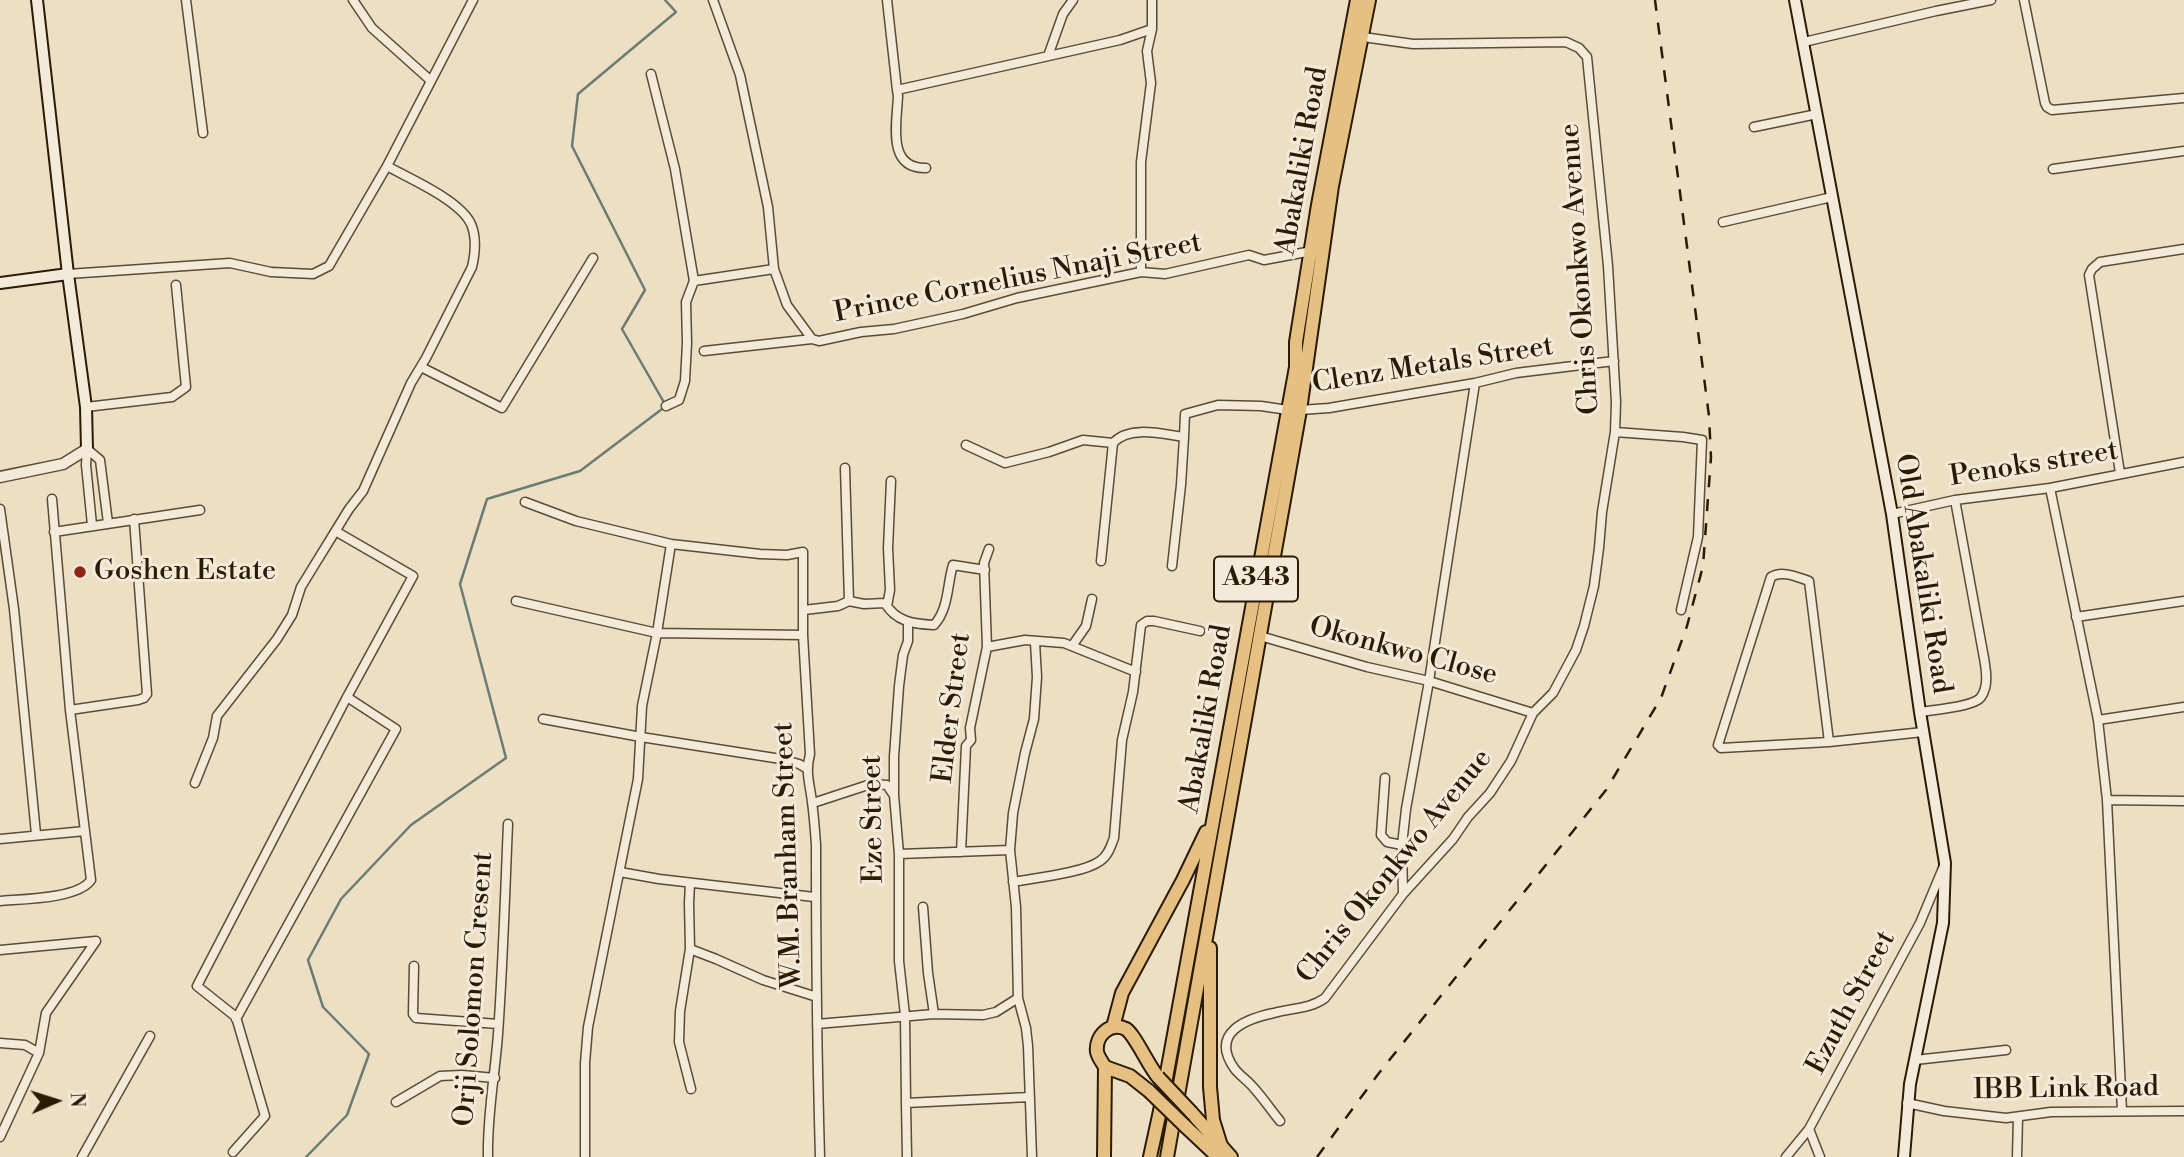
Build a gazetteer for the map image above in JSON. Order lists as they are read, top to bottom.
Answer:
{
  "streets": {
    "main road": ["Abakaliki Road", "Old Abakaliki Road", "A343"],
    "street": [
      "Chris Okonkwo Avenue",
      "Prince Cornelius Nnaji Street",
      "Clenz Metals Street",
      "Penoks street",
      "Okonkwo Close",
      "Elder Street",
      "Eze Street",
      "W.M. Branham Street",
      "Orji Solomon Cresent",
      "Ezuth Street",
      "IBB Link Road"
    ]
  },
  "crossings": [
    ["Abakaliki Road", "Chris Okonkwo Avenue"],
    ["Abakaliki Road", "Prince Cornelius Nnaji Street"],
    ["Abakaliki Road", "Clenz Metals Street"],
    ["Abakaliki Road", "Okonkwo Close"],
    ["Chris Okonkwo Avenue", "Clenz Metals Street"],
    ["Chris Okonkwo Avenue", "Okonkwo Close"],
    ["Penoks street", "Old Abakaliki Road"],
    ["Old Abakaliki Road", "Ezuth Street"],
    ["Old Abakaliki Road", "IBB Link Road"]
  ],
  "places": ["Goshen Estate"],
  "north": "right"
}
